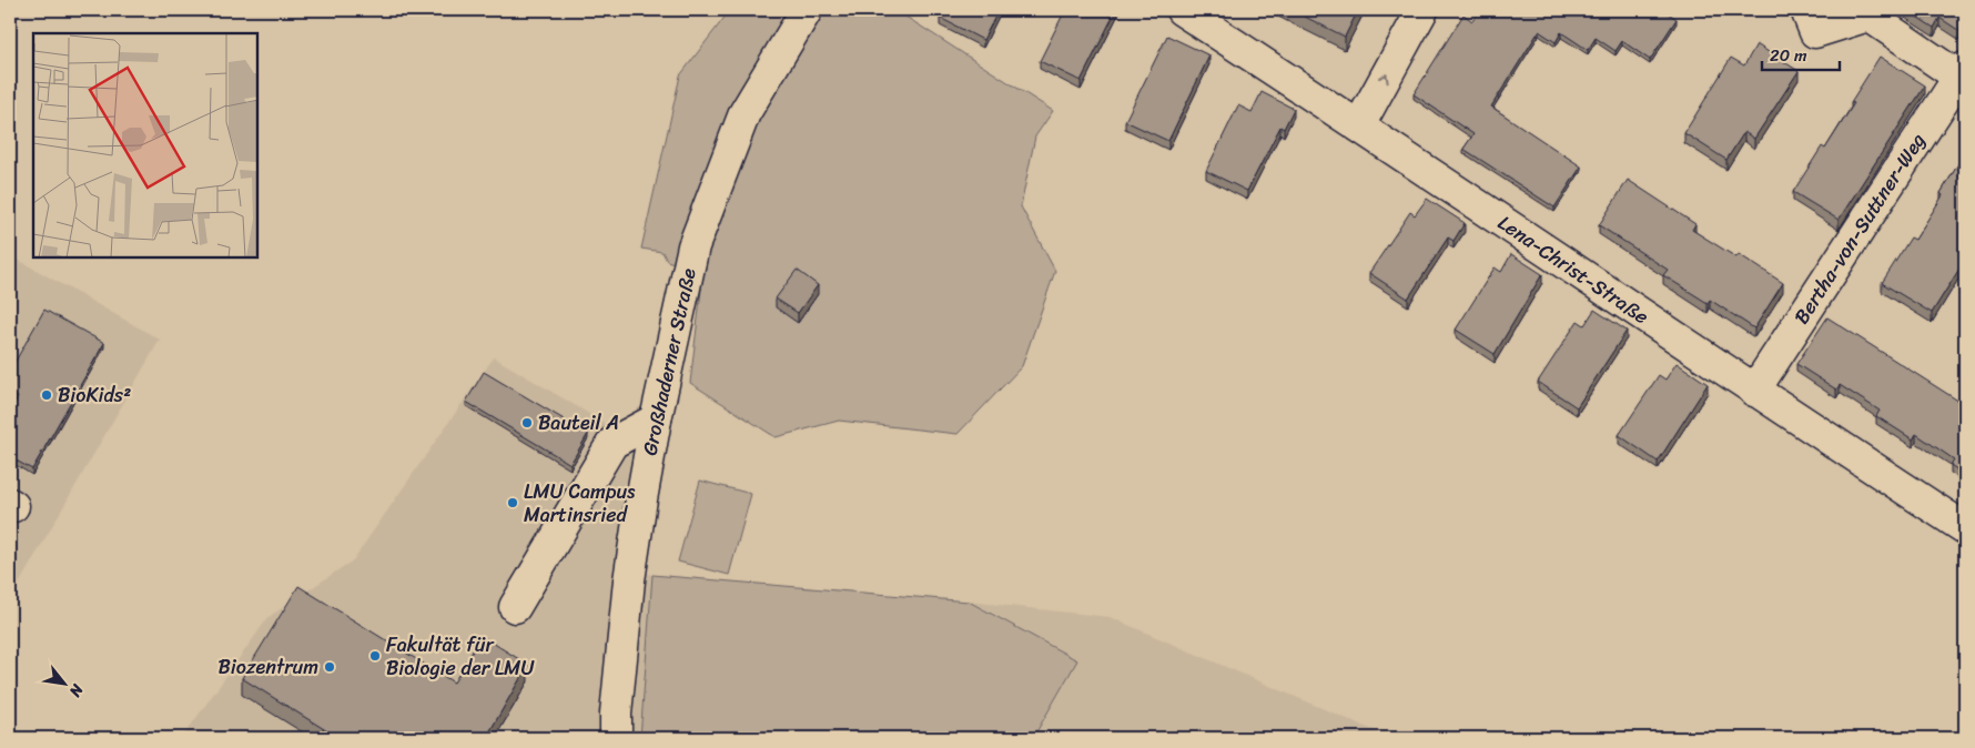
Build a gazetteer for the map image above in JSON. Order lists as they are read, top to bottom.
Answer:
{
  "streets": {
    "street": ["Bertha-von-Suttner-Weg", "Lena-Christ-Straße", "Großhaderner Straße"]
  },
  "crossings": [
    ["Bertha-von-Suttner-Weg", "Lena-Christ-Straße"]
  ],
  "places": [
    "BioKids²",
    "Bauteil A",
    "LMU Campus Martinsried",
    "Fakultät für Biologie der LMU",
    "Biozentrum"
  ],
  "scale_bar": "20 m",
  "north": "bottom right"
}
